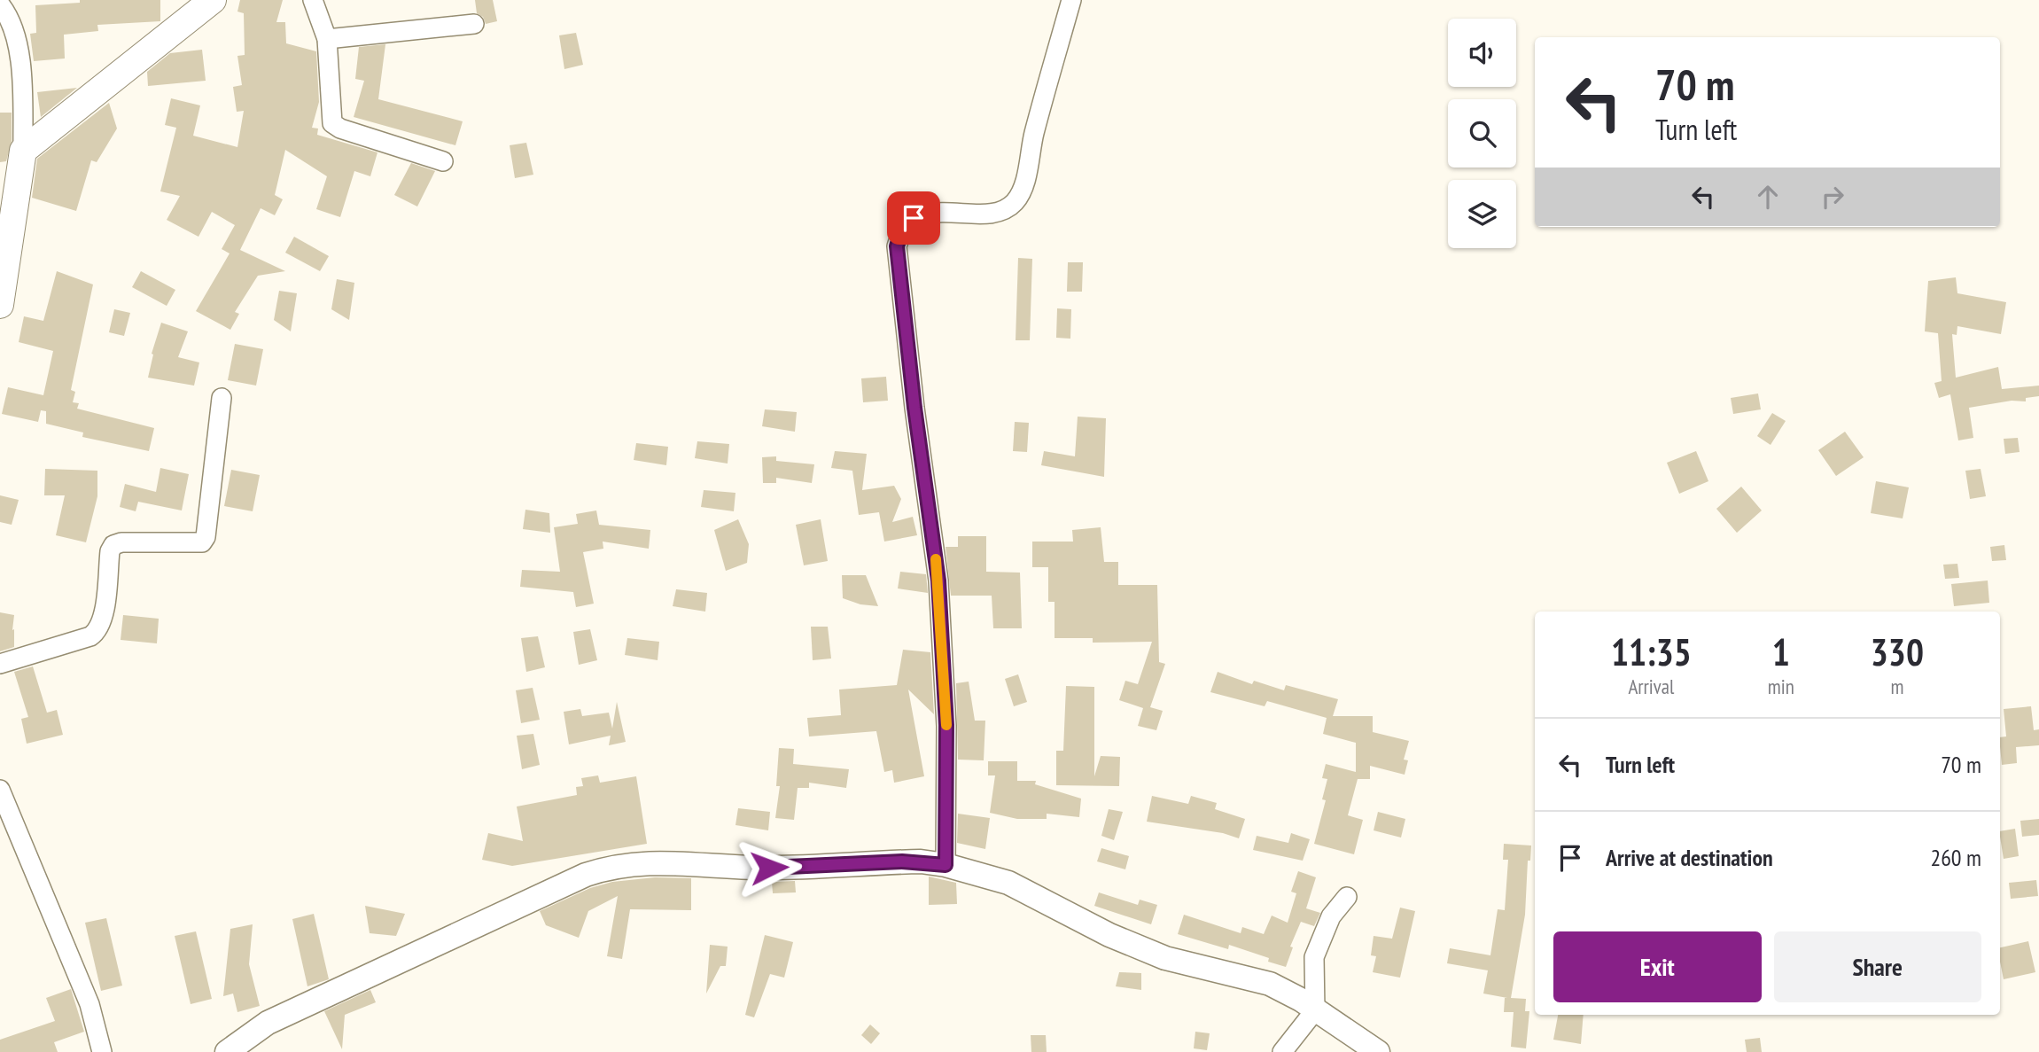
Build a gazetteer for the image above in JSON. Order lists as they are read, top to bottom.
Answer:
{
  "page": {
    "turn": ["70 m", "Turn left"],
    "eta": [
      "11:35",
      "Arrival",
      "1",
      "min",
      "330",
      "m"
    ],
    "list": [
      {
        "name": "Turn left",
        "value": "70 m"
      },
      {
        "name": "Arrive at destination",
        "value": "260 m"
      }
    ],
    "buttons": ["Exit", "Share"]
  }
}
